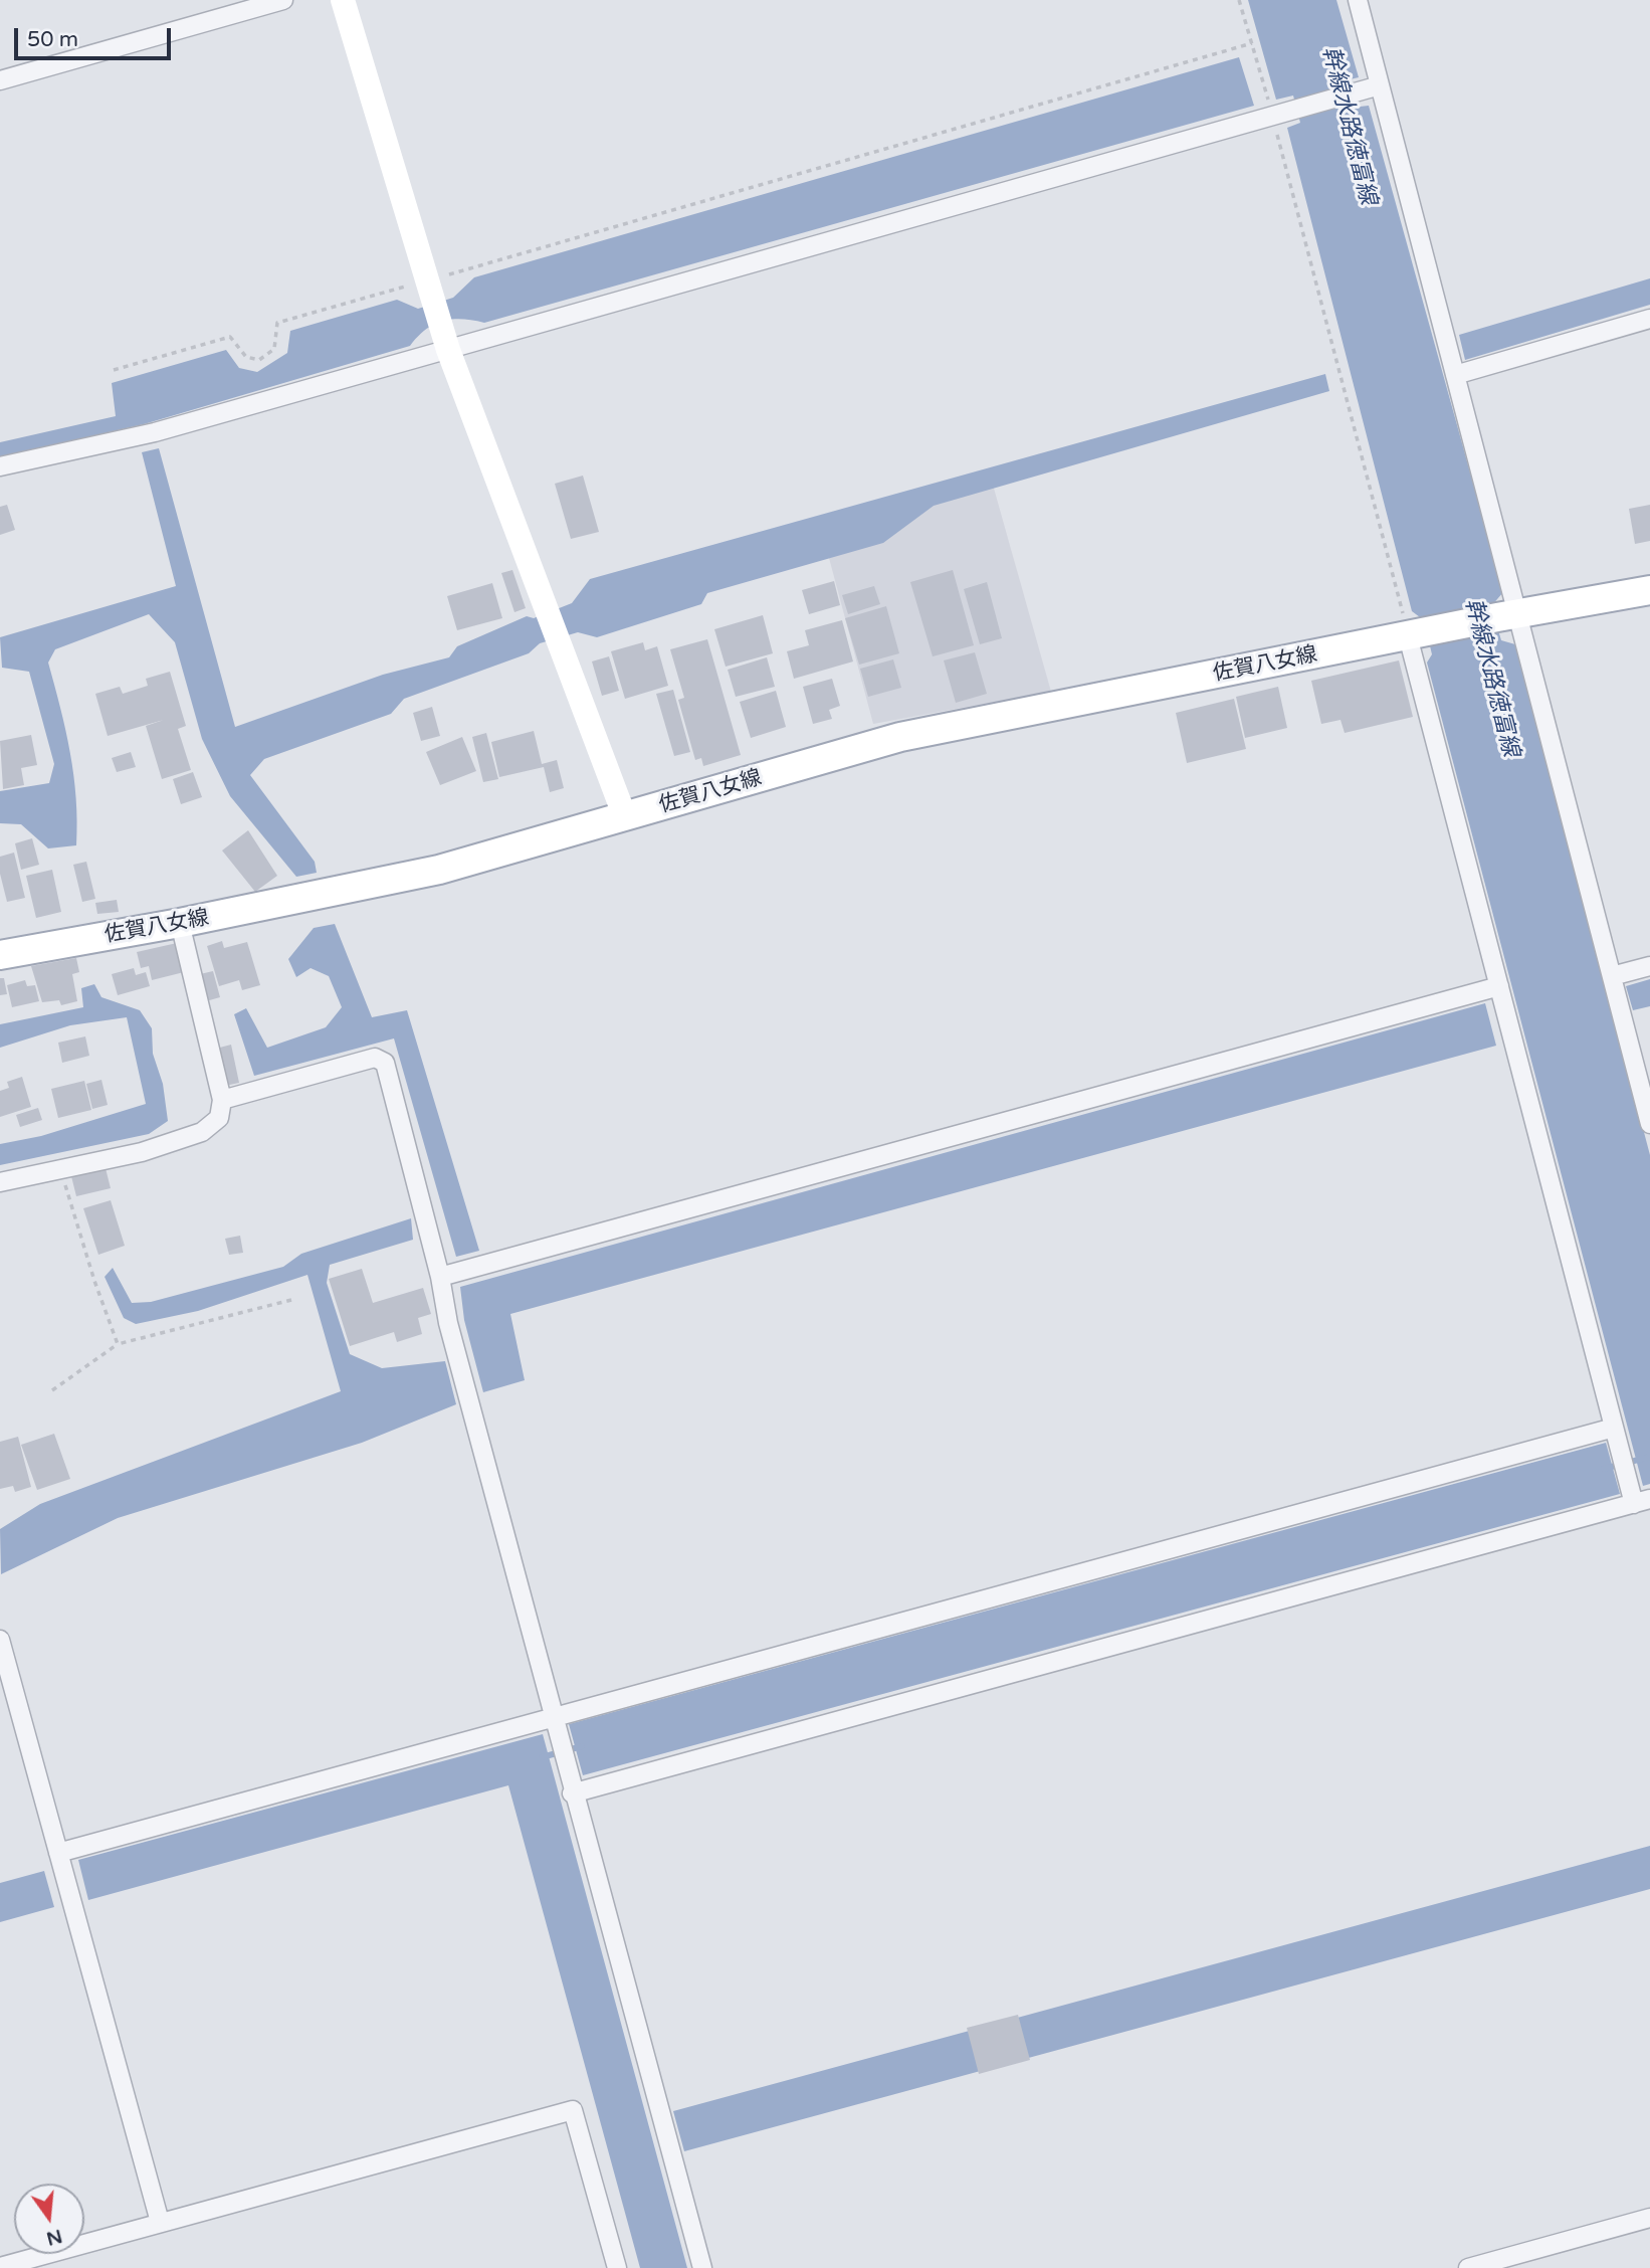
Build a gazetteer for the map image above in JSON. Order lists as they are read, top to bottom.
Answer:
{
  "streets": {
    "main road": ["佐賀八女線"]
  },
  "water": ["幹線水路徳富線"],
  "scale_bar": "50 m",
  "north": "bottom"
}
